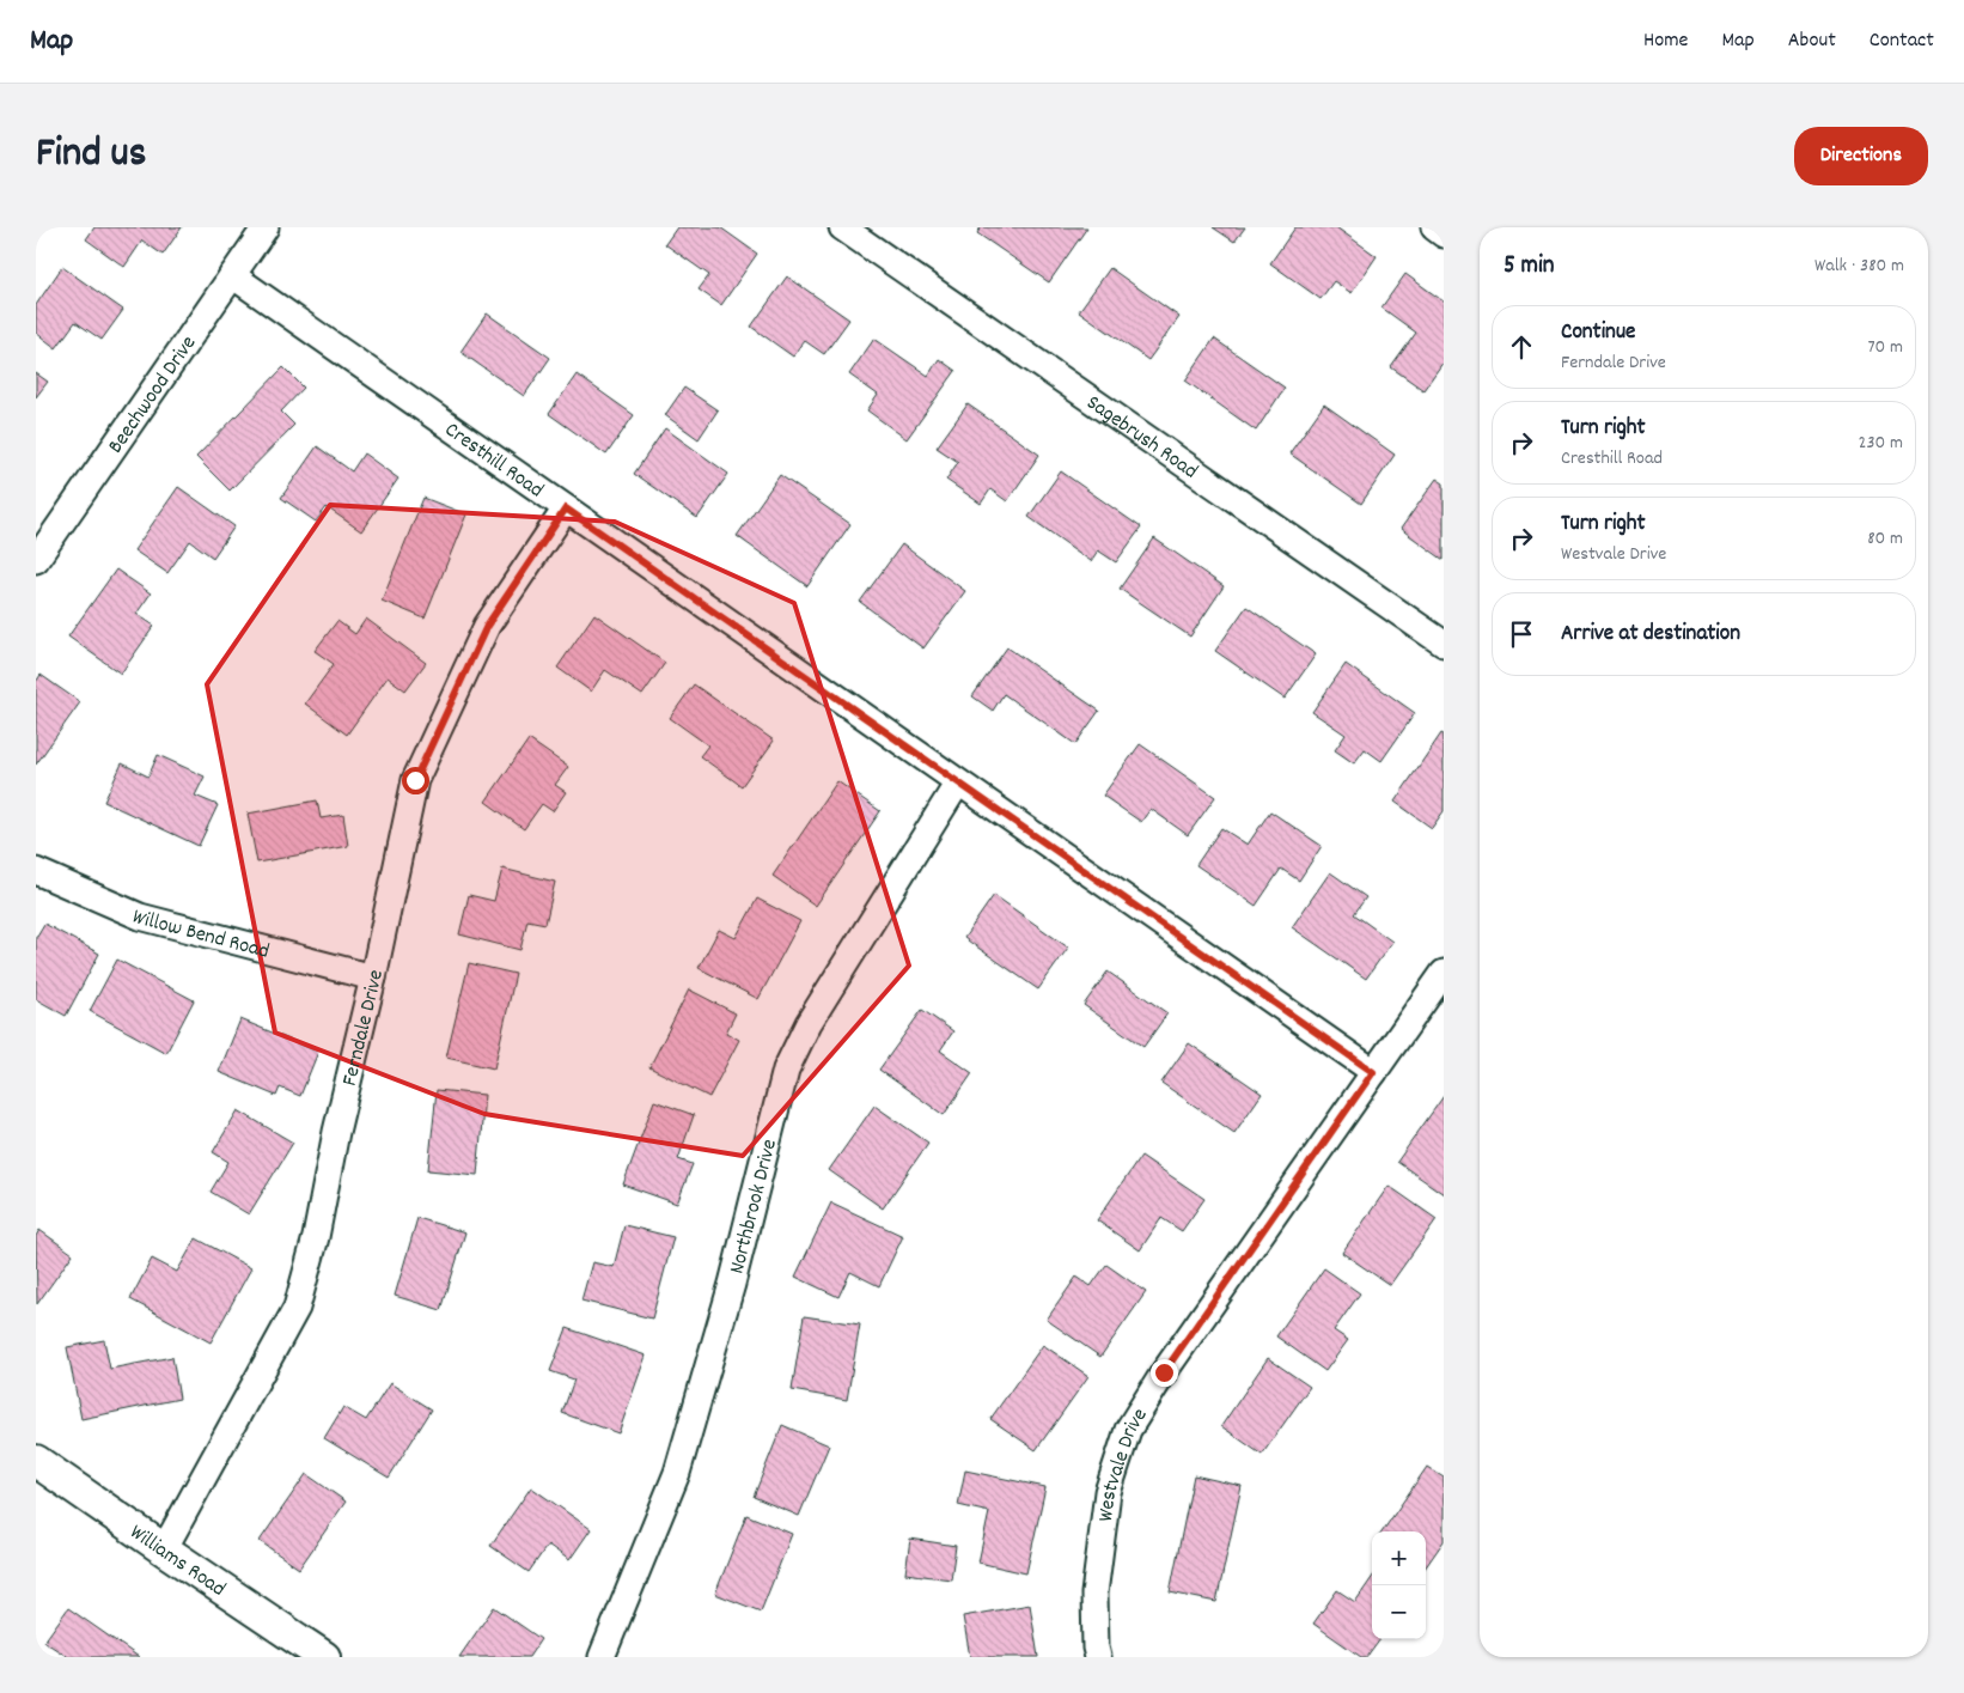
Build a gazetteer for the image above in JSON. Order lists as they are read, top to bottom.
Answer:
{
  "streets": {
    "street": [
      "Beechwood Drive",
      "Sagebrush Road",
      "Cresthill Road",
      "Willow Bend Road",
      "Ferndale Drive",
      "Northbrook Drive",
      "Westvale Drive",
      "Williams Road"
    ]
  },
  "crossings": [
    ["Beechwood Drive", "Cresthill Road"],
    ["Cresthill Road", "Ferndale Drive"],
    ["Cresthill Road", "Northbrook Drive"],
    ["Cresthill Road", "Westvale Drive"],
    ["Willow Bend Road", "Ferndale Drive"],
    ["Ferndale Drive", "Williams Road"]
  ],
  "page": {
    "header": "Map",
    "nav": [
      "Home",
      "Map",
      "About",
      "Contact"
    ],
    "title": "Find us",
    "buttons": "Directions",
    "heading": ["5 min", "Walk · 380 m"],
    "list": [
      ["Continue", "Ferndale Drive", "70 m"],
      ["Turn right", "Cresthill Road", "230 m"],
      ["Turn right", "Westvale Drive", "80 m"],
      "Arrive at destination"
    ],
    "map_buttons": ["+", "−"]
  }
}
